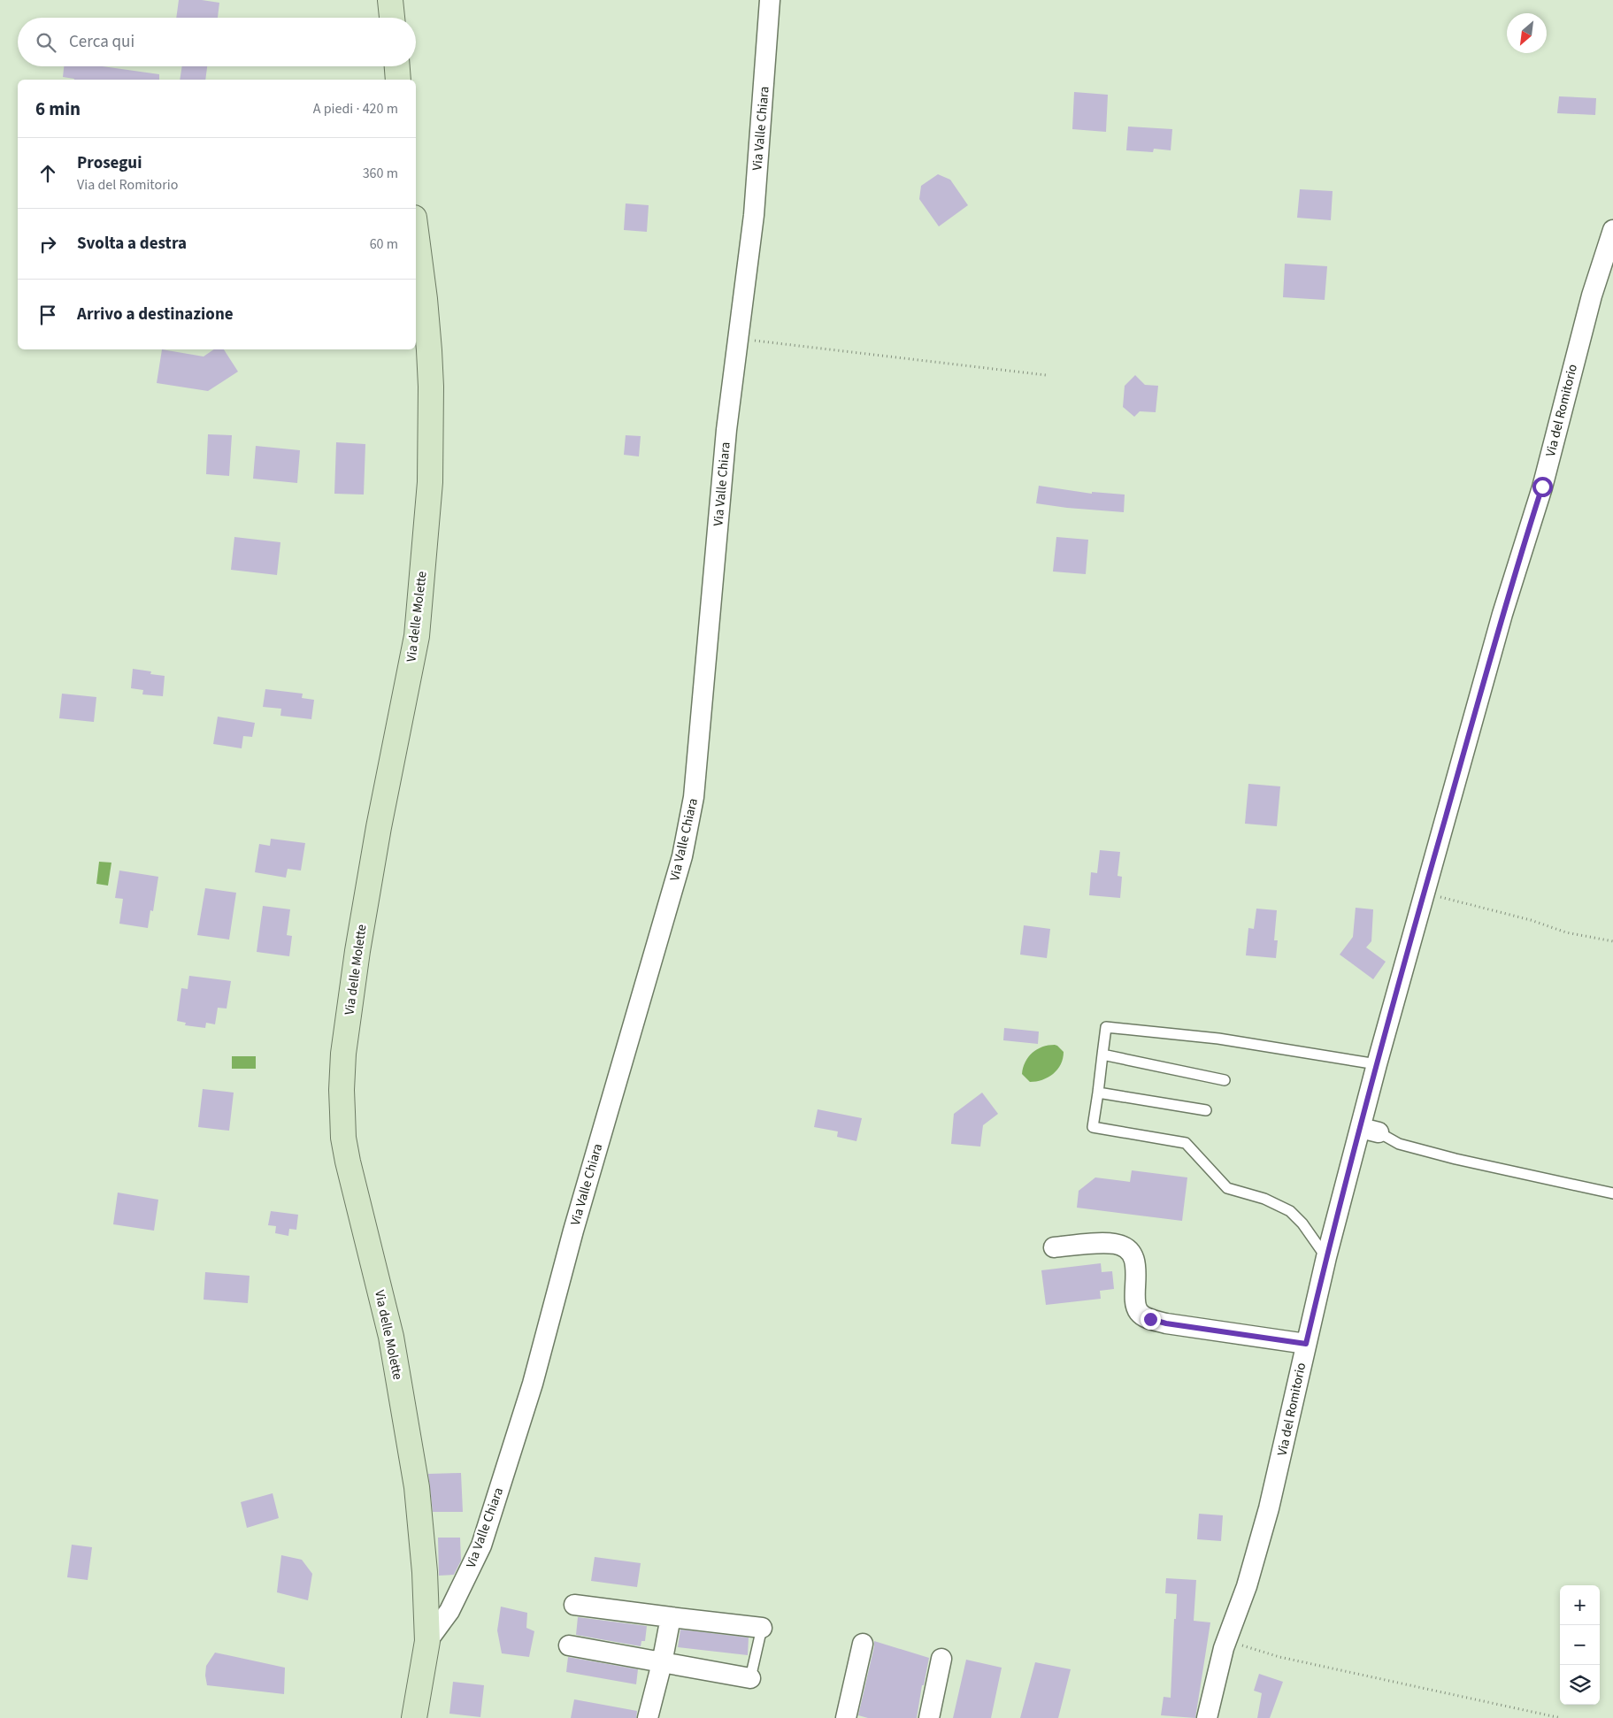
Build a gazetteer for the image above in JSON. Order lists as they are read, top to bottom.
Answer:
{
  "streets": {
    "street": ["Via Valle Chiara", "Via del Romitorio", "Via delle Molette"]
  },
  "crossings": [
    ["Via Valle Chiara", "Via delle Molette"]
  ],
  "north": "bottom left",
  "page": {
    "search": "Cerca qui",
    "heading": ["6 min", "A piedi · 420 m"],
    "list": [
      ["Prosegui", "Via del Romitorio", "360 m"],
      ["Svolta a destra", "60 m"],
      "Arrivo a destinazione"
    ],
    "map_buttons": ["+", "−"]
  }
}
